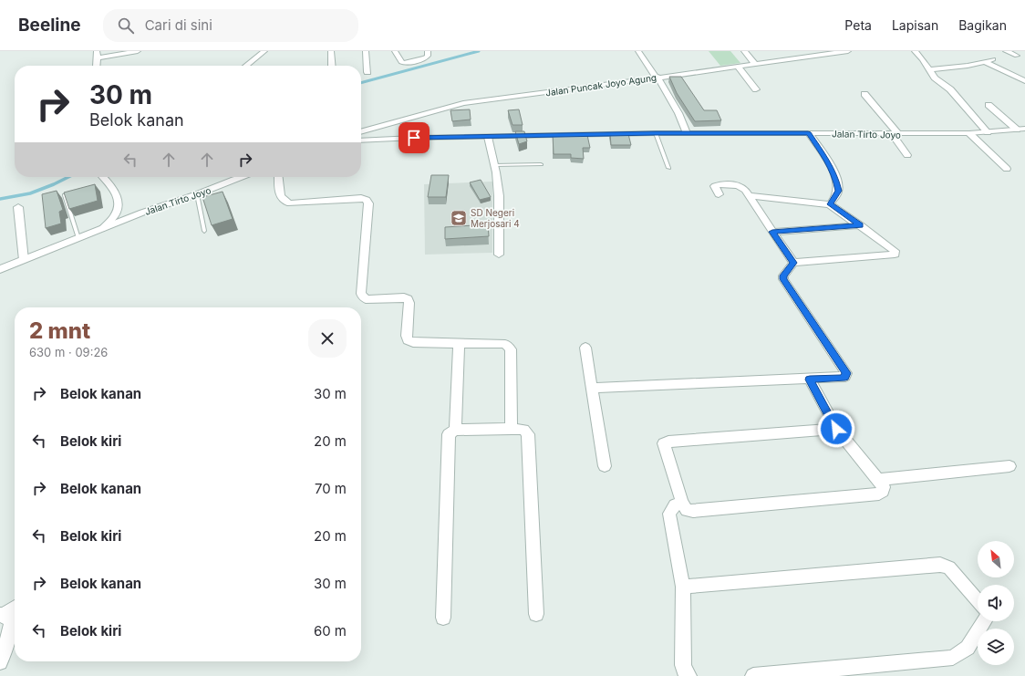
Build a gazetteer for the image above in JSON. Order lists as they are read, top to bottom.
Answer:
{
  "streets": {
    "street": ["Jalan Puncak Joyo Agung", "Jalan Tirto Joyo"]
  },
  "places": {
    "school or university": ["SD Negeri Merjosari 4"]
  },
  "north": "top left",
  "page": {
    "header": "Beeline",
    "search": "Cari di sini",
    "nav": ["Peta", "Lapisan", "Bagikan"],
    "turn": ["30 m", "Belok kanan"],
    "heading": ["2 mnt", "630 m · 09:26"],
    "list": [
      {
        "name": "Belok kanan",
        "value": "30 m"
      },
      {
        "name": "Belok kiri",
        "value": "20 m"
      },
      {
        "name": "Belok kanan",
        "value": "70 m"
      },
      {
        "name": "Belok kiri",
        "value": "20 m"
      },
      {
        "name": "Belok kanan",
        "value": "30 m"
      },
      {
        "name": "Belok kiri",
        "value": "60 m"
      }
    ]
  }
}
